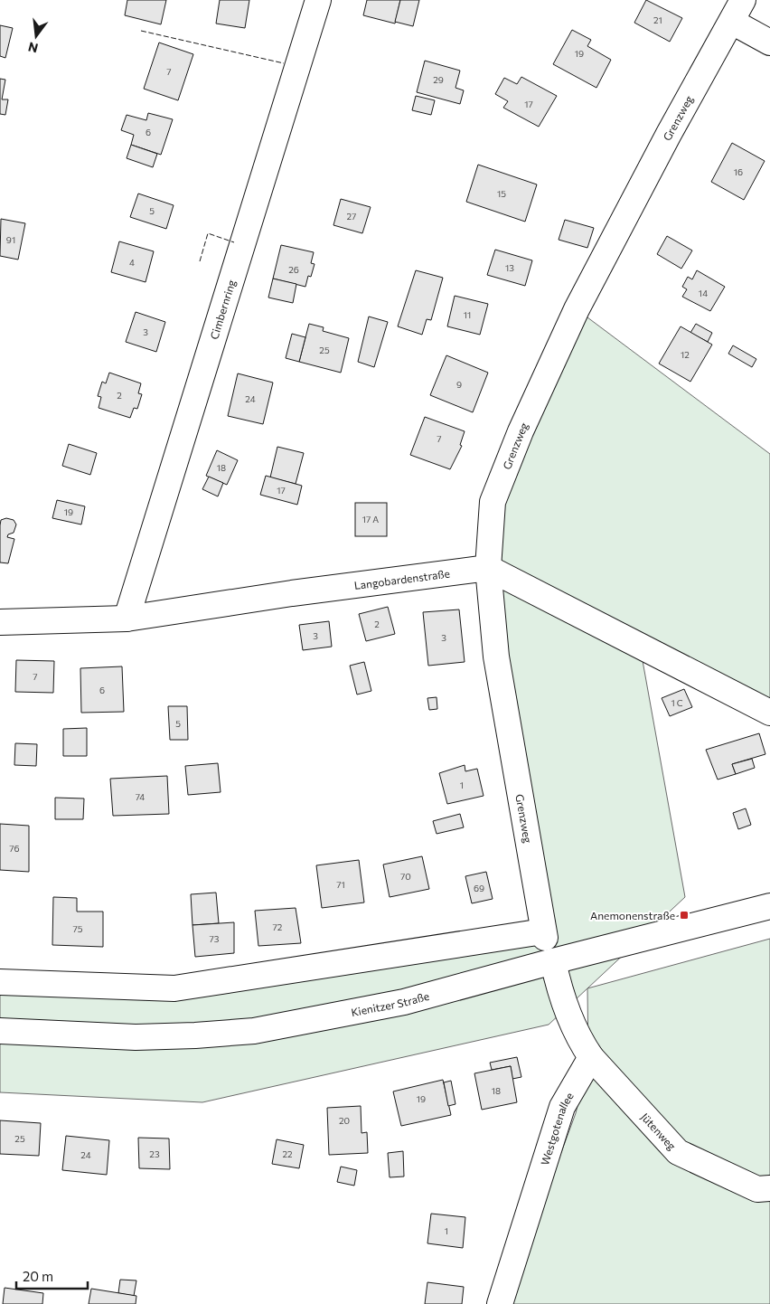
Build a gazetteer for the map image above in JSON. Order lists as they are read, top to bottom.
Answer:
{
  "streets": {
    "street": [
      "Grenzweg",
      "Cimbernring",
      "Langobardenstraße",
      "Kienitzer Straße",
      "Westgotenallee",
      "Jütenweg"
    ]
  },
  "crossings": [
    ["Grenzweg", "Langobardenstraße"],
    ["Cimbernring", "Langobardenstraße"],
    ["Westgotenallee", "Jütenweg"]
  ],
  "places": {
    "transit": ["Anemonenstraße"]
  },
  "house_numbers": [
    "21",
    "19",
    "7",
    "29",
    "17",
    "6",
    "16",
    "15",
    "5",
    "27",
    "91",
    "4",
    "13",
    "26",
    "14",
    "11",
    "3",
    "25",
    "12",
    "9",
    "2",
    "24",
    "7",
    "18",
    "17",
    "19",
    "17 A",
    "2",
    "3",
    "3",
    "7",
    "6",
    "1 C",
    "5",
    "1",
    "74",
    "76",
    "70",
    "71",
    "69",
    "72",
    "75",
    "73",
    "18",
    "19",
    "20",
    "25",
    "23",
    "22",
    "24",
    "1"
  ],
  "scale_bar": "20 m",
  "north": "bottom"
}
